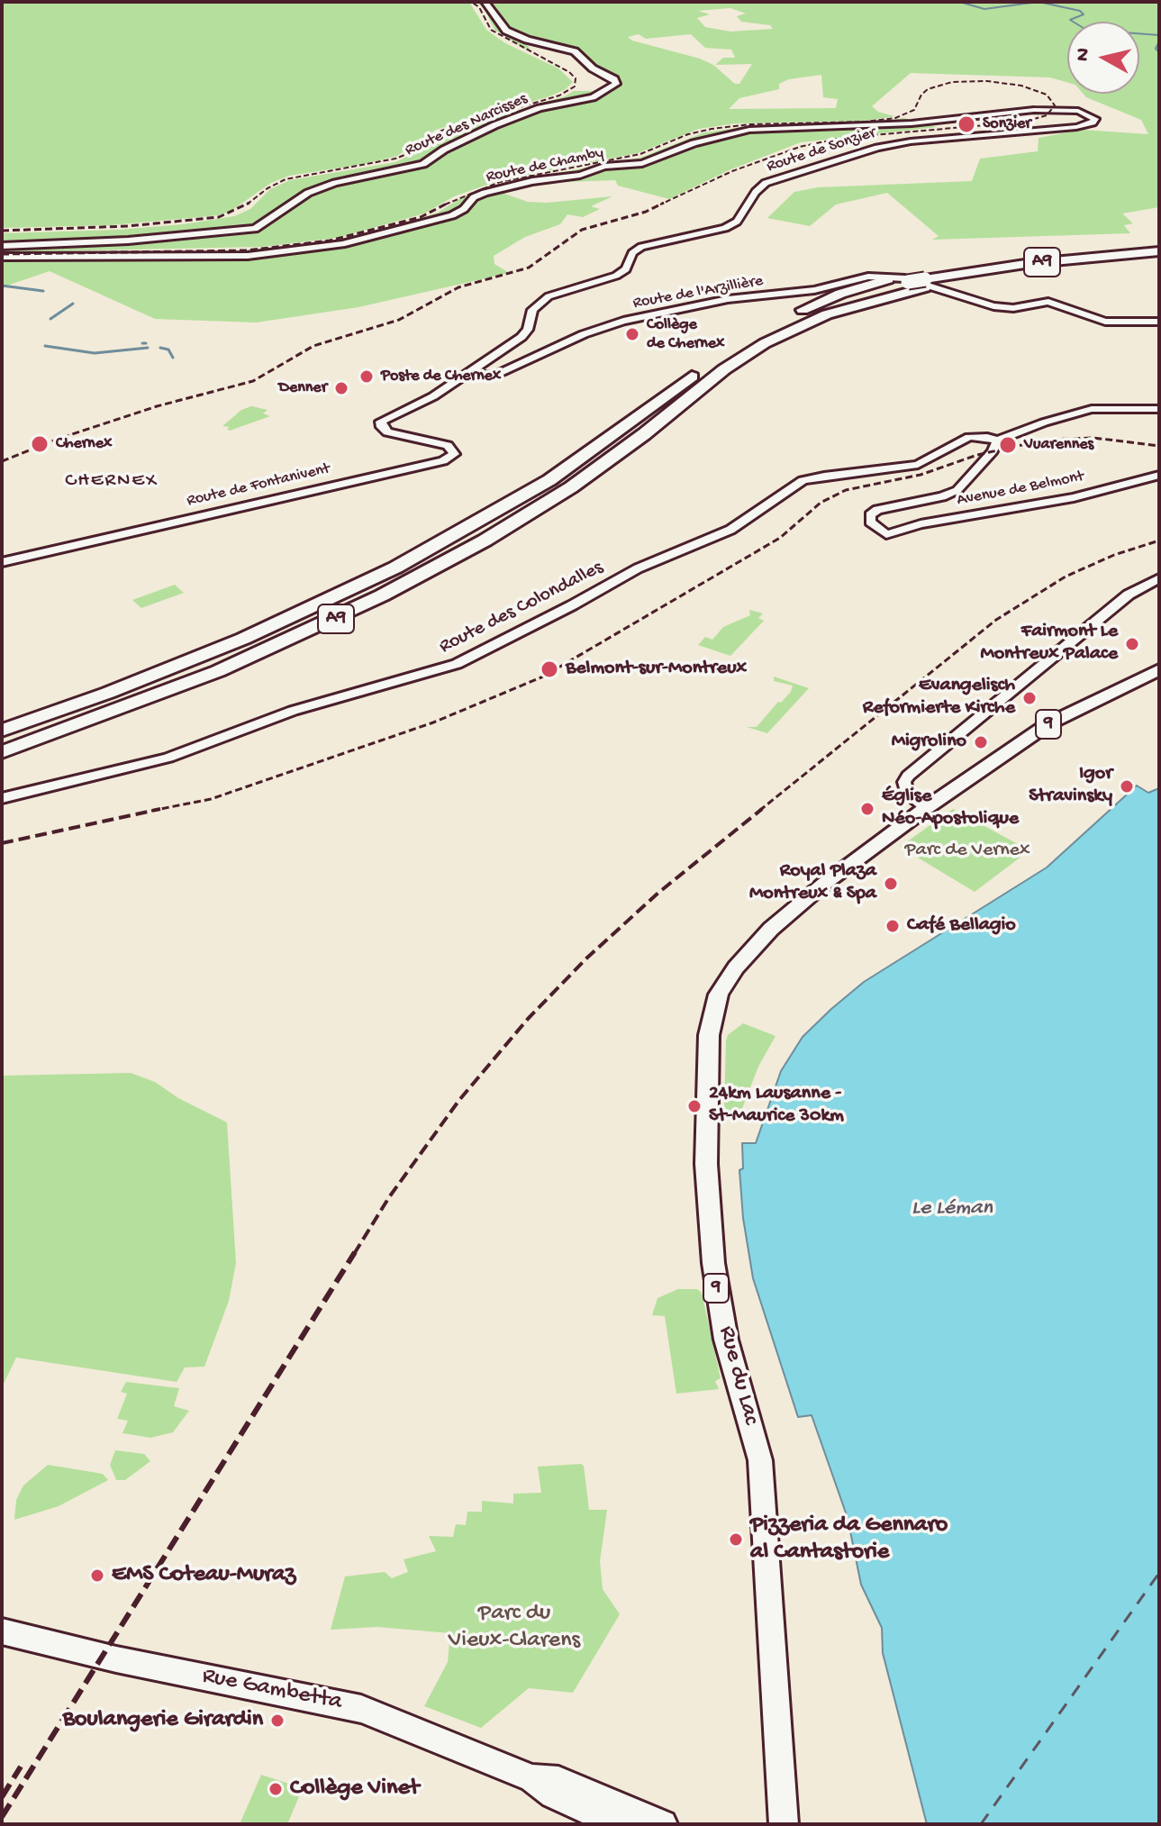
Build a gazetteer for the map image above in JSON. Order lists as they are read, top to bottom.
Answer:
{
  "streets": {
    "highway": ["A9"],
    "main road": ["9", "Rue du Lac", "Rue Gambetta"],
    "street": [
      "Route des Narcisses",
      "Route de Sonzier",
      "Route de Chamby",
      "Route de l'Arzillière",
      "Route de Fontanivent",
      "Avenue de Belmont",
      "Route des Colondalles"
    ]
  },
  "crossings": [
    ["Route de Sonzier", "Route de Chamby"],
    ["Route de Sonzier", "Route de l'Arzillière"],
    ["Route de Sonzier", "Route de Fontanivent"],
    ["A9", "Route de l'Arzillière"],
    ["Route de l'Arzillière", "Route de Fontanivent"],
    ["Avenue de Belmont", "Route des Colondalles"],
    ["9", "Rue du Lac"]
  ],
  "districts": ["CHERNEX"],
  "water": ["Le Léman"],
  "parks": ["Parc de Vernex", "Parc du Vieux-Clarens"],
  "places": [
    "Sonzier",
    "Collège de Chernex",
    "Poste de Chernex",
    "Denner",
    "Chernex",
    "Vuarennes",
    "Fairmont Le Montreux Palace",
    "Belmont-sur-Montreux",
    "Evangelisch Reformierte Kirche",
    "Migrolino",
    "Igor Stravinsky",
    "Église Néo-Apostolique",
    "Royal Plaza Montreux & Spa",
    "Café Bellagio",
    "24km Lausanne - St-Maurice 30km",
    "Pizzeria da Gennaro al Cantastorie",
    "EMS Coteau-Muraz",
    "Boulangerie Girardin",
    "Collège Vinet"
  ],
  "north": "left"
}
